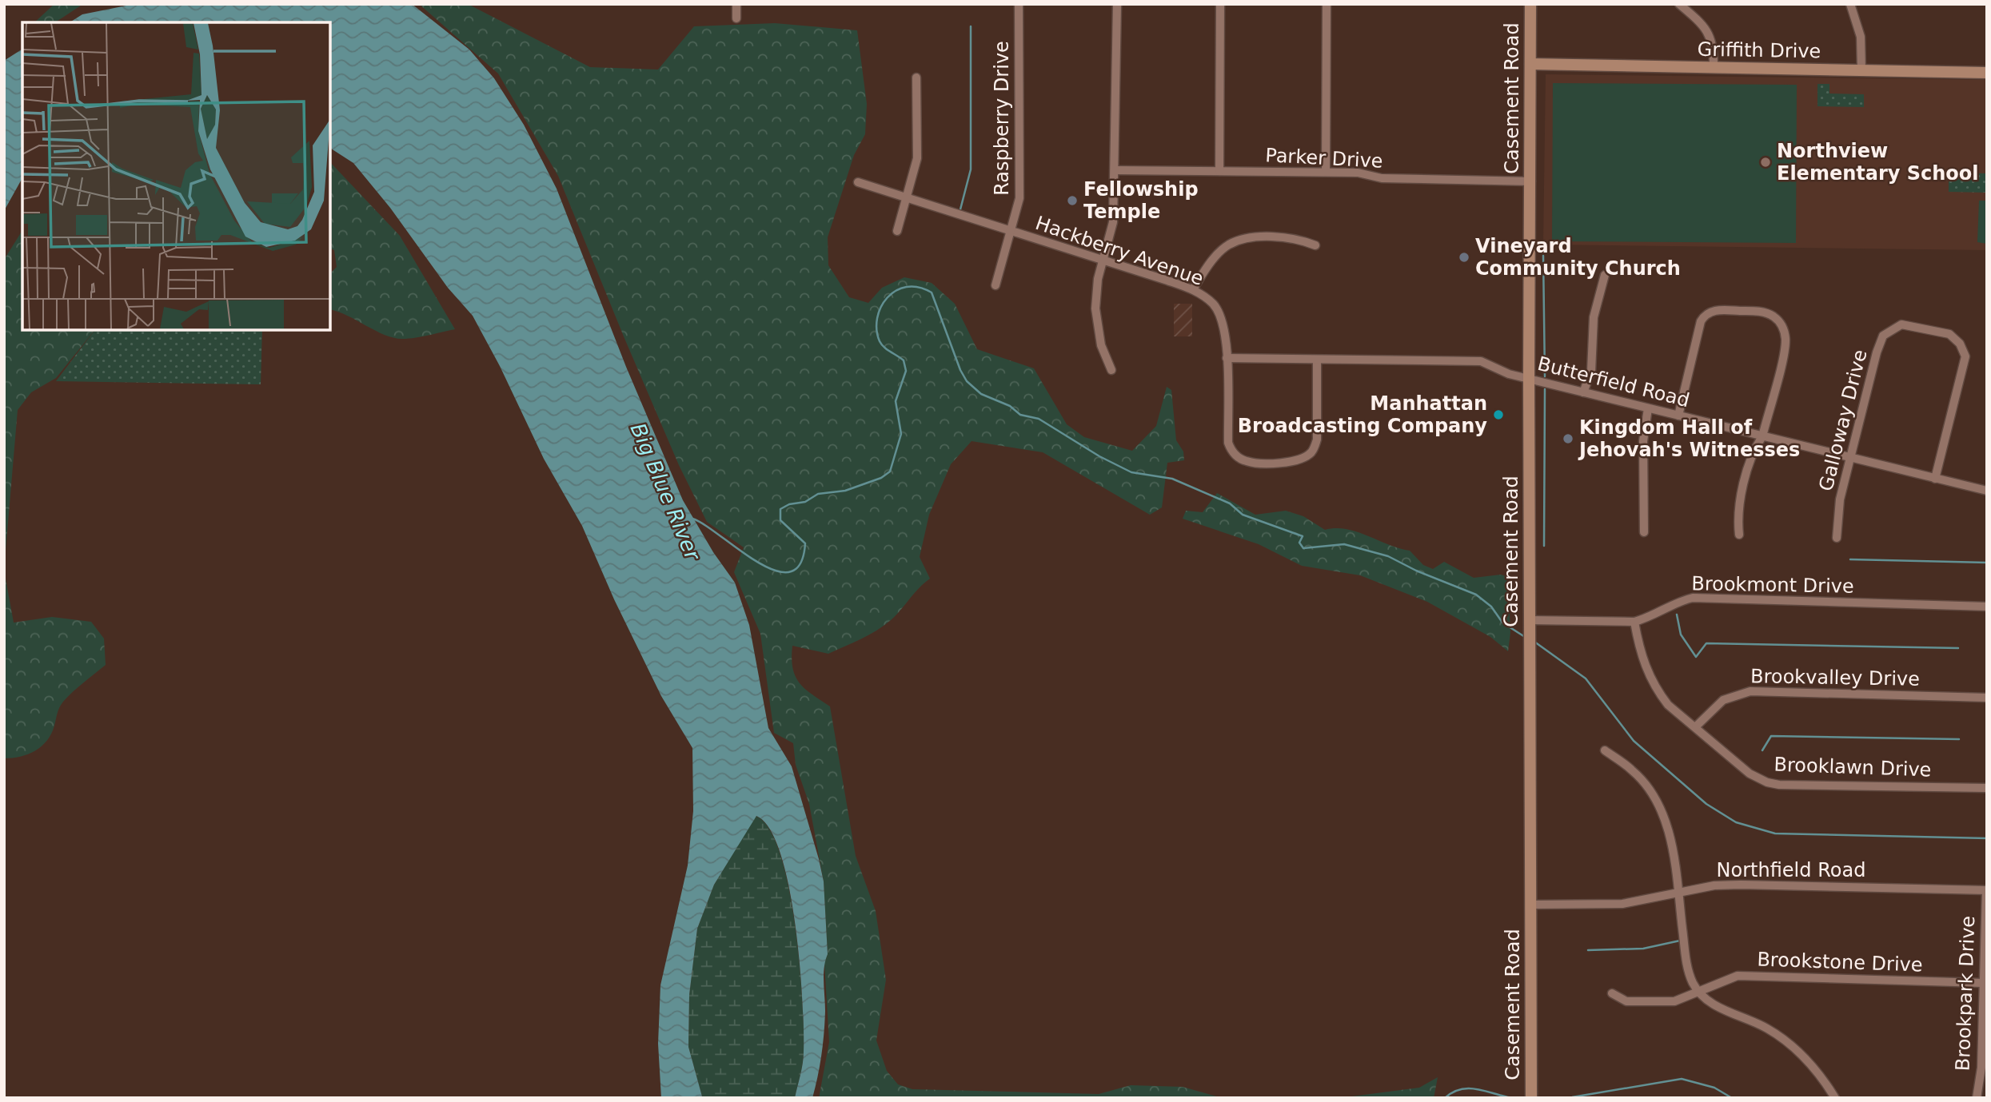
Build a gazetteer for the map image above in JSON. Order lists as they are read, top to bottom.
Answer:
{
  "streets": {
    "street": [
      "Griffith Drive",
      "Casement Road",
      "Raspberry Drive",
      "Parker Drive",
      "Hackberry Avenue",
      "Butterfield Road",
      "Galloway Drive",
      "Brookmont Drive",
      "Brookvalley Drive",
      "Brooklawn Drive",
      "Northfield Road",
      "Brookstone Drive",
      "Brookpark Drive"
    ]
  },
  "crossings": [
    ["Griffith Drive", "Casement Road"],
    ["Casement Road", "Parker Drive"],
    ["Casement Road", "Butterfield Road"],
    ["Casement Road", "Brookmont Drive"],
    ["Casement Road", "Northfield Road"],
    ["Raspberry Drive", "Hackberry Avenue"],
    ["Hackberry Avenue", "Butterfield Road"],
    ["Butterfield Road", "Galloway Drive"],
    ["Brookmont Drive", "Brooklawn Drive"],
    ["Brookvalley Drive", "Brooklawn Drive"],
    ["Northfield Road", "Brookpark Drive"],
    ["Brookstone Drive", "Brookpark Drive"]
  ],
  "water": ["Big Blue River"],
  "places": [
    "Northview Elementary School",
    "Fellowship Temple",
    "Vineyard Community Church",
    "Manhattan Broadcasting Company",
    "Kingdom Hall of Jehovah's Witnesses"
  ]
}
